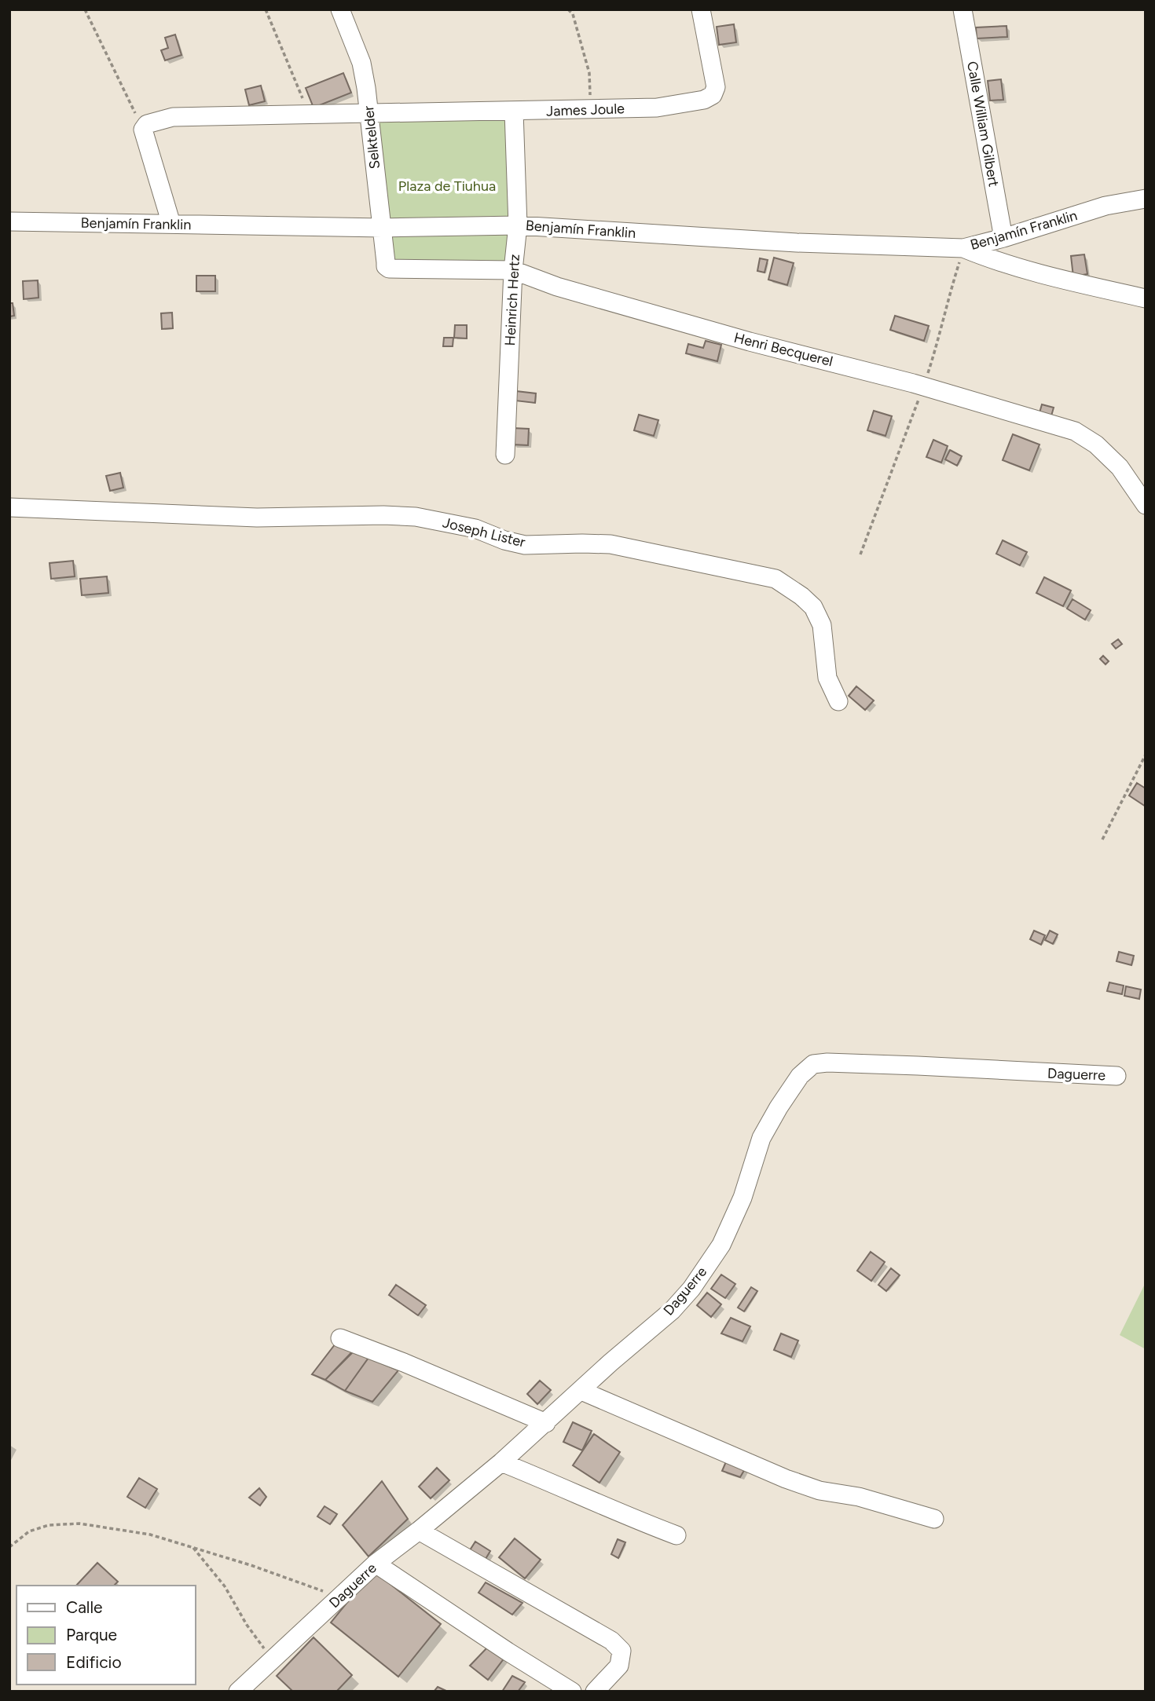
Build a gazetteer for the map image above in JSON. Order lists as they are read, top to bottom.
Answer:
{
  "streets": {
    "street": [
      "James Joule",
      "Calle William Gilbert",
      "Selktelder",
      "Benjamín Franklin",
      "Heinrich Hertz",
      "Henri Becquerel",
      "Joseph Lister",
      "Daguerre"
    ]
  },
  "crossings": [
    ["James Joule", "Selktelder"],
    ["James Joule", "Heinrich Hertz"],
    ["Calle William Gilbert", "Benjamín Franklin"],
    ["Selktelder", "Benjamín Franklin"],
    ["Selktelder", "Henri Becquerel"],
    ["Benjamín Franklin", "Heinrich Hertz"],
    ["Heinrich Hertz", "Henri Becquerel"]
  ],
  "parks": ["Plaza de Tiuhua"],
  "legend": ["Calle", "Parque", "Edificio"]
}
